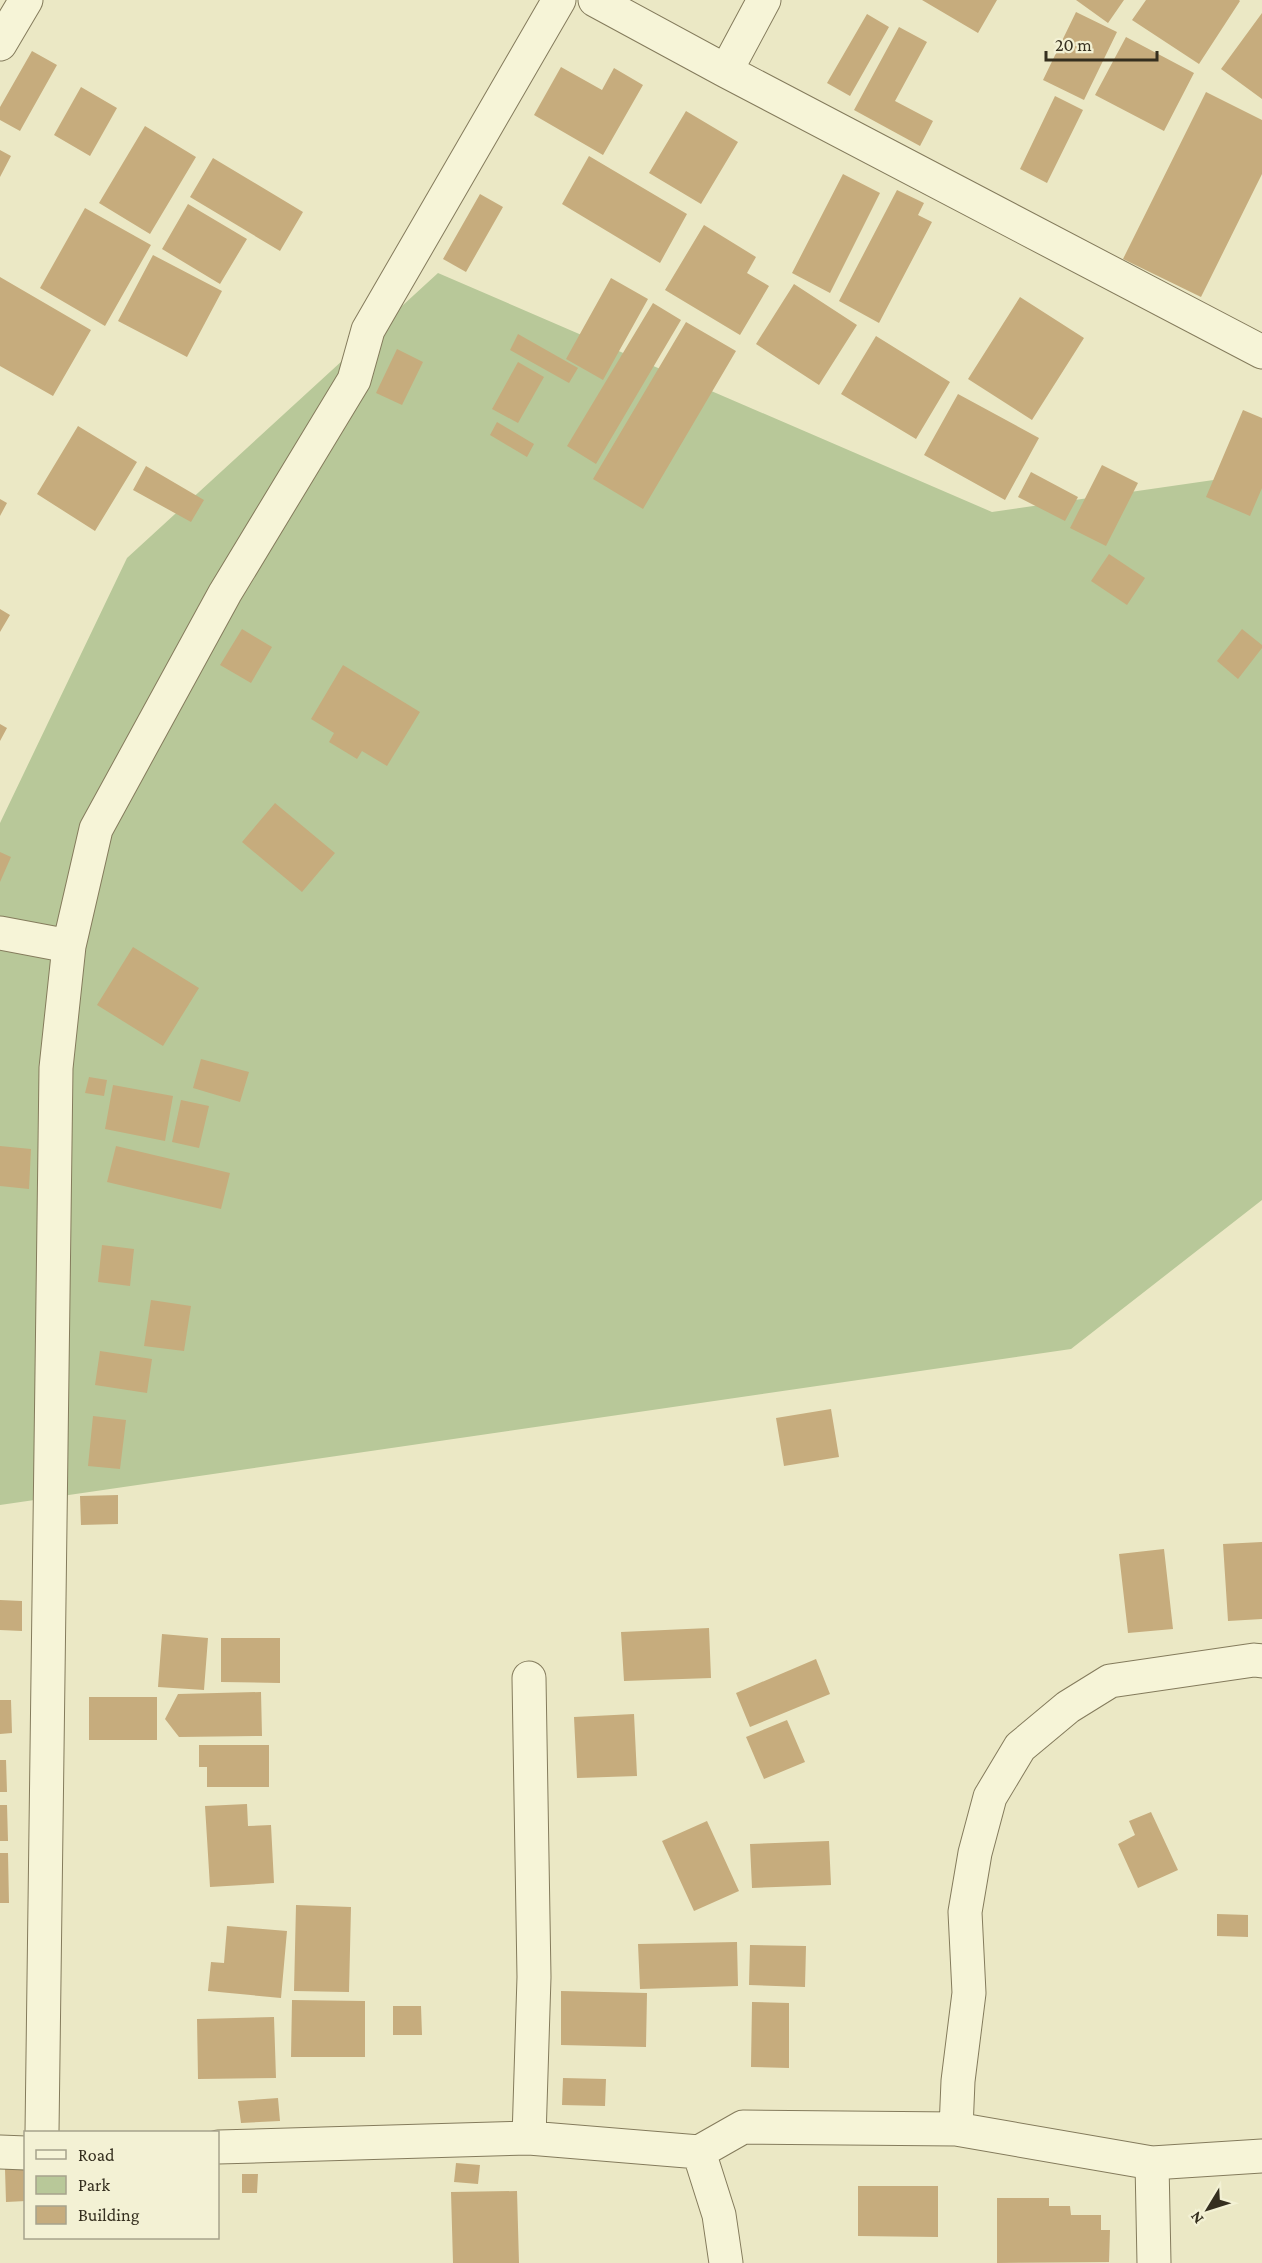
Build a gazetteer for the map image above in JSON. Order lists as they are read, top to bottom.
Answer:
{
  "legend": ["Road", "Park", "Building"],
  "scale_bar": "20 m",
  "north": "bottom left"
}
